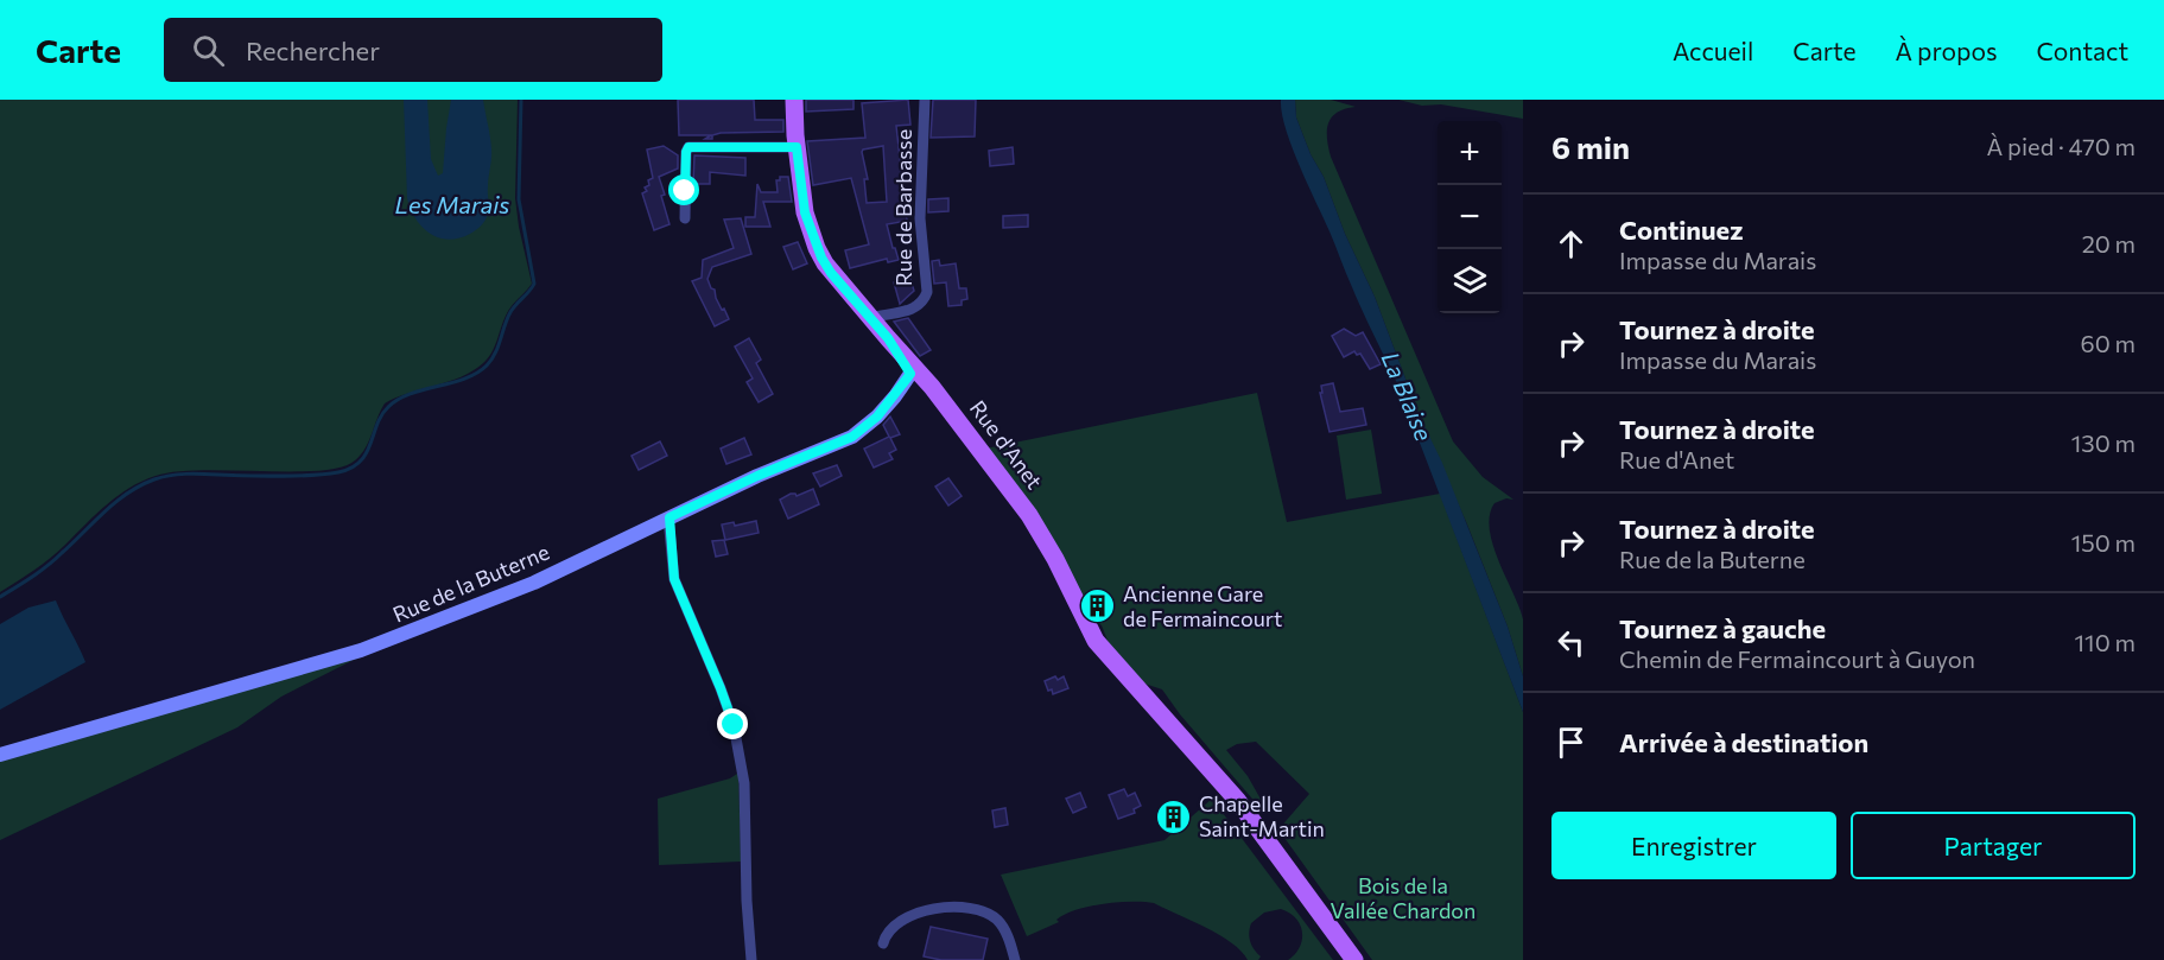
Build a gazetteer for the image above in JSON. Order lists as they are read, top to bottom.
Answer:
{
  "streets": {
    "main road": ["Rue d'Anet"],
    "street": ["Rue de Barbasse", "Rue de la Buterne"]
  },
  "crossings": [
    ["Rue de Barbasse", "Rue d'Anet"],
    ["Rue d'Anet", "Rue de la Buterne"]
  ],
  "water": ["Les Marais", "La Blaise"],
  "parks": ["Bois de la Vallée Chardon"],
  "places": {
    "building": ["Ancienne Gare de Fermaincourt", "Chapelle Saint-Martin"]
  },
  "page": {
    "header": "Carte",
    "search": "Rechercher",
    "nav": [
      "Accueil",
      "Carte",
      "À propos",
      "Contact"
    ],
    "heading": ["6 min", "À pied · 470 m"],
    "map_buttons": ["+", "−"],
    "list": [
      ["Continuez", "Impasse du Marais", "20 m"],
      ["Tournez à droite", "Impasse du Marais", "60 m"],
      ["Tournez à droite", "Rue d'Anet", "130 m"],
      ["Tournez à droite", "Rue de la Buterne", "150 m"],
      ["Tournez à gauche", "Chemin de Fermaincourt à Guyon", "110 m"],
      "Arrivée à destination"
    ],
    "buttons": ["Enregistrer", "Partager"]
  }
}
